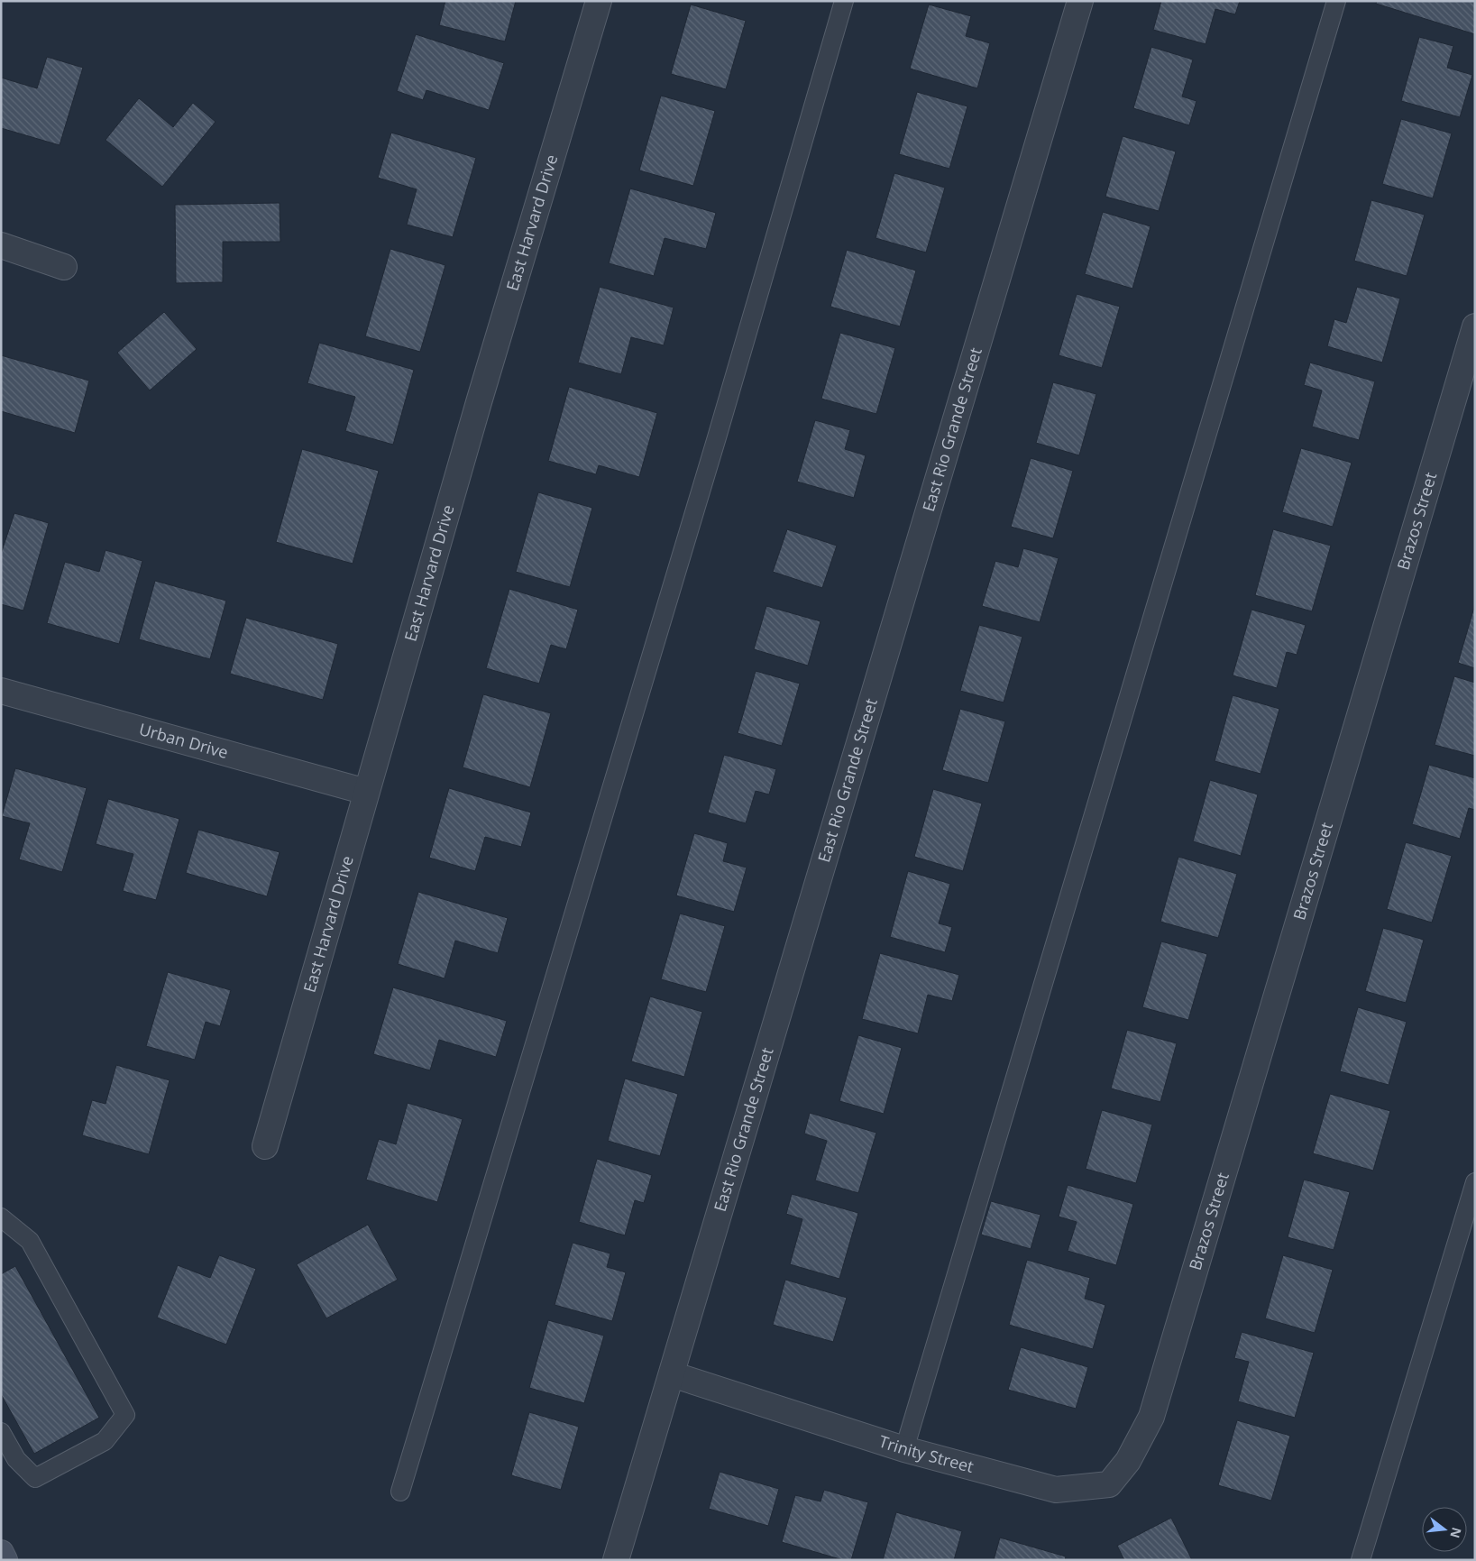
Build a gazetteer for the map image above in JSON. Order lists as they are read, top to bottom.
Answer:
{
  "streets": {
    "street": [
      "East Harvard Drive",
      "East Rio Grande Street",
      "Brazos Street",
      "Urban Drive",
      "Trinity Street"
    ]
  },
  "crossings": [
    ["East Harvard Drive", "Urban Drive"],
    ["East Rio Grande Street", "Trinity Street"],
    ["Brazos Street", "Trinity Street"]
  ],
  "north": "right"
}
